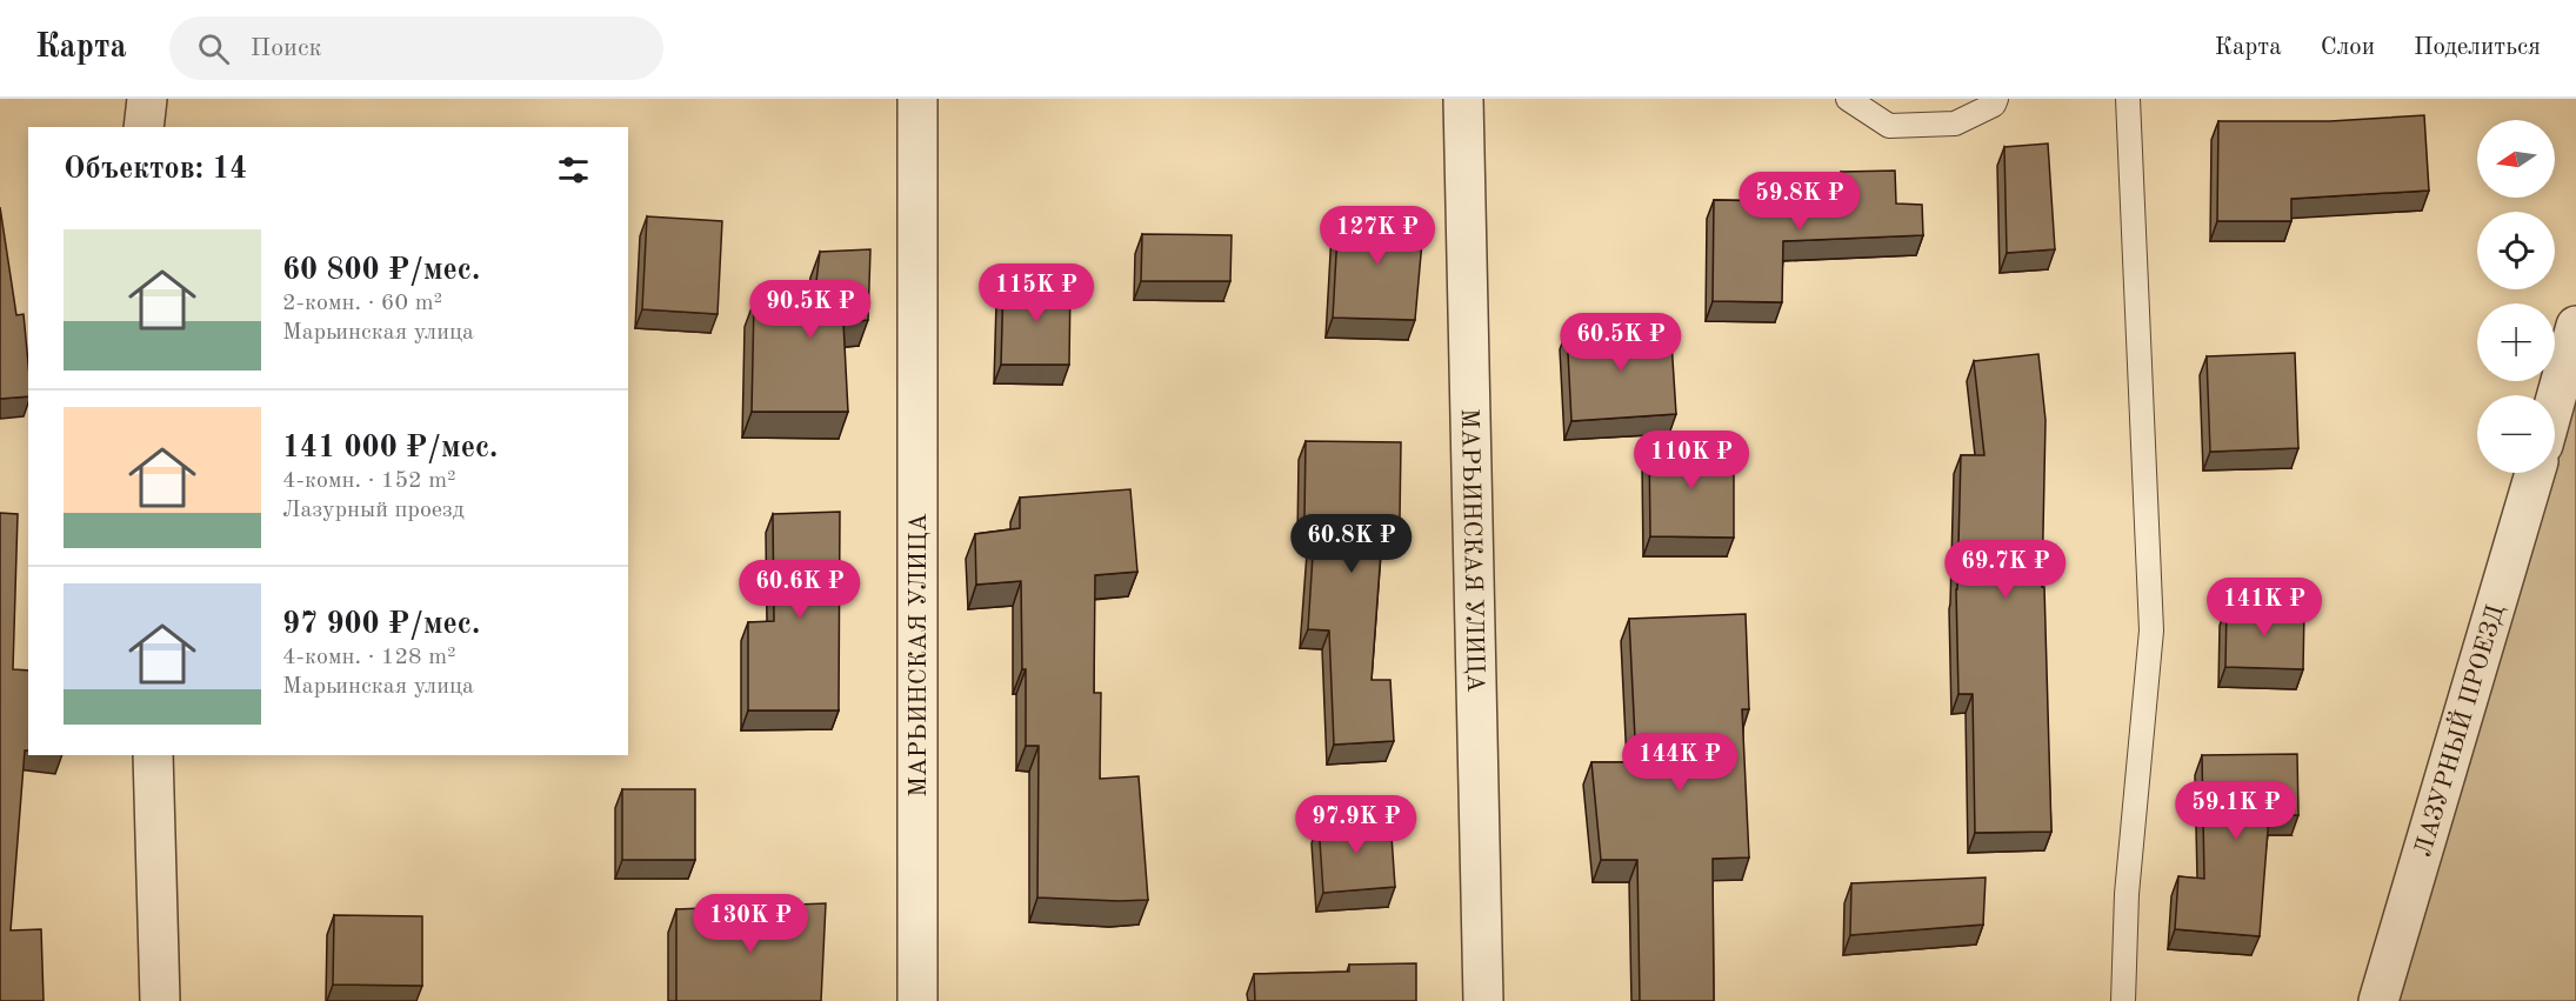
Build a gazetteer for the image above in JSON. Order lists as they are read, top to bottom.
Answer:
{
  "streets": {
    "street": ["МАРЬИНСКАЯ УЛИЦА", "ЛАЗУРНЫЙ ПРОЕЗД"]
  },
  "north": "left",
  "page": {
    "header": "Карта",
    "search": "Поиск",
    "nav": ["Карта", "Слои", "Поделиться"],
    "map_buttons": ["+", "−"],
    "heading": "Объектов: 14",
    "price": [
      "59.8K ₽",
      "127K ₽",
      "115K ₽",
      "90.5K ₽",
      "60.5K ₽",
      "110K ₽",
      "60.8K ₽",
      "69.7K ₽",
      "60.6K ₽",
      "141K ₽",
      "144K ₽",
      "59.1K ₽",
      "97.9K ₽",
      "130K ₽"
    ],
    "list": [
      {
        "name": "60 800 ₽/мес.",
        "note": "2-комн. · 60 m² · Марьинская улица"
      },
      {
        "name": "141 000 ₽/мес.",
        "note": "4-комн. · 152 m² · Лазурный проезд"
      },
      {
        "name": "97 900 ₽/мес.",
        "note": "4-комн. · 128 m² · Марьинская улица"
      }
    ]
  }
}
